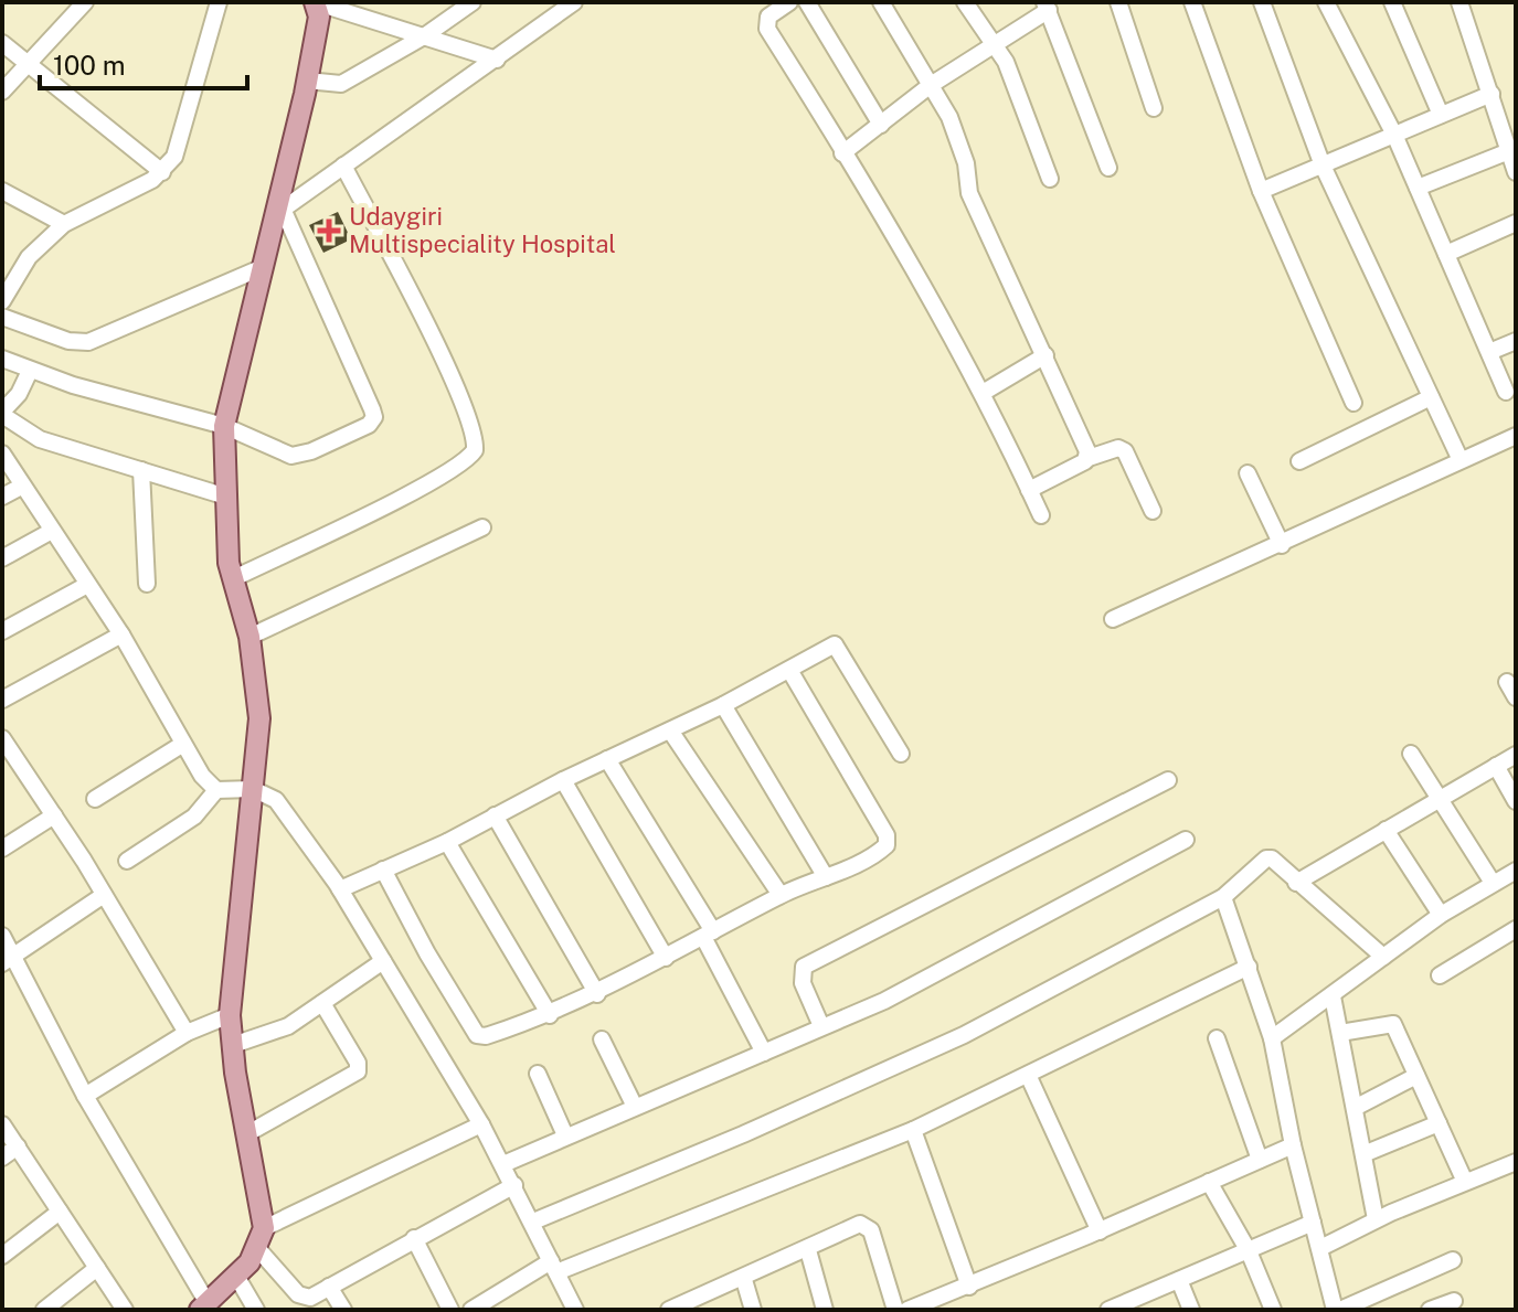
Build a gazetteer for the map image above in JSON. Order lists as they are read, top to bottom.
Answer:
{
  "places": {
    "health": ["Udaygiri Multispeciality Hospital"]
  },
  "scale_bar": "100 m"
}
